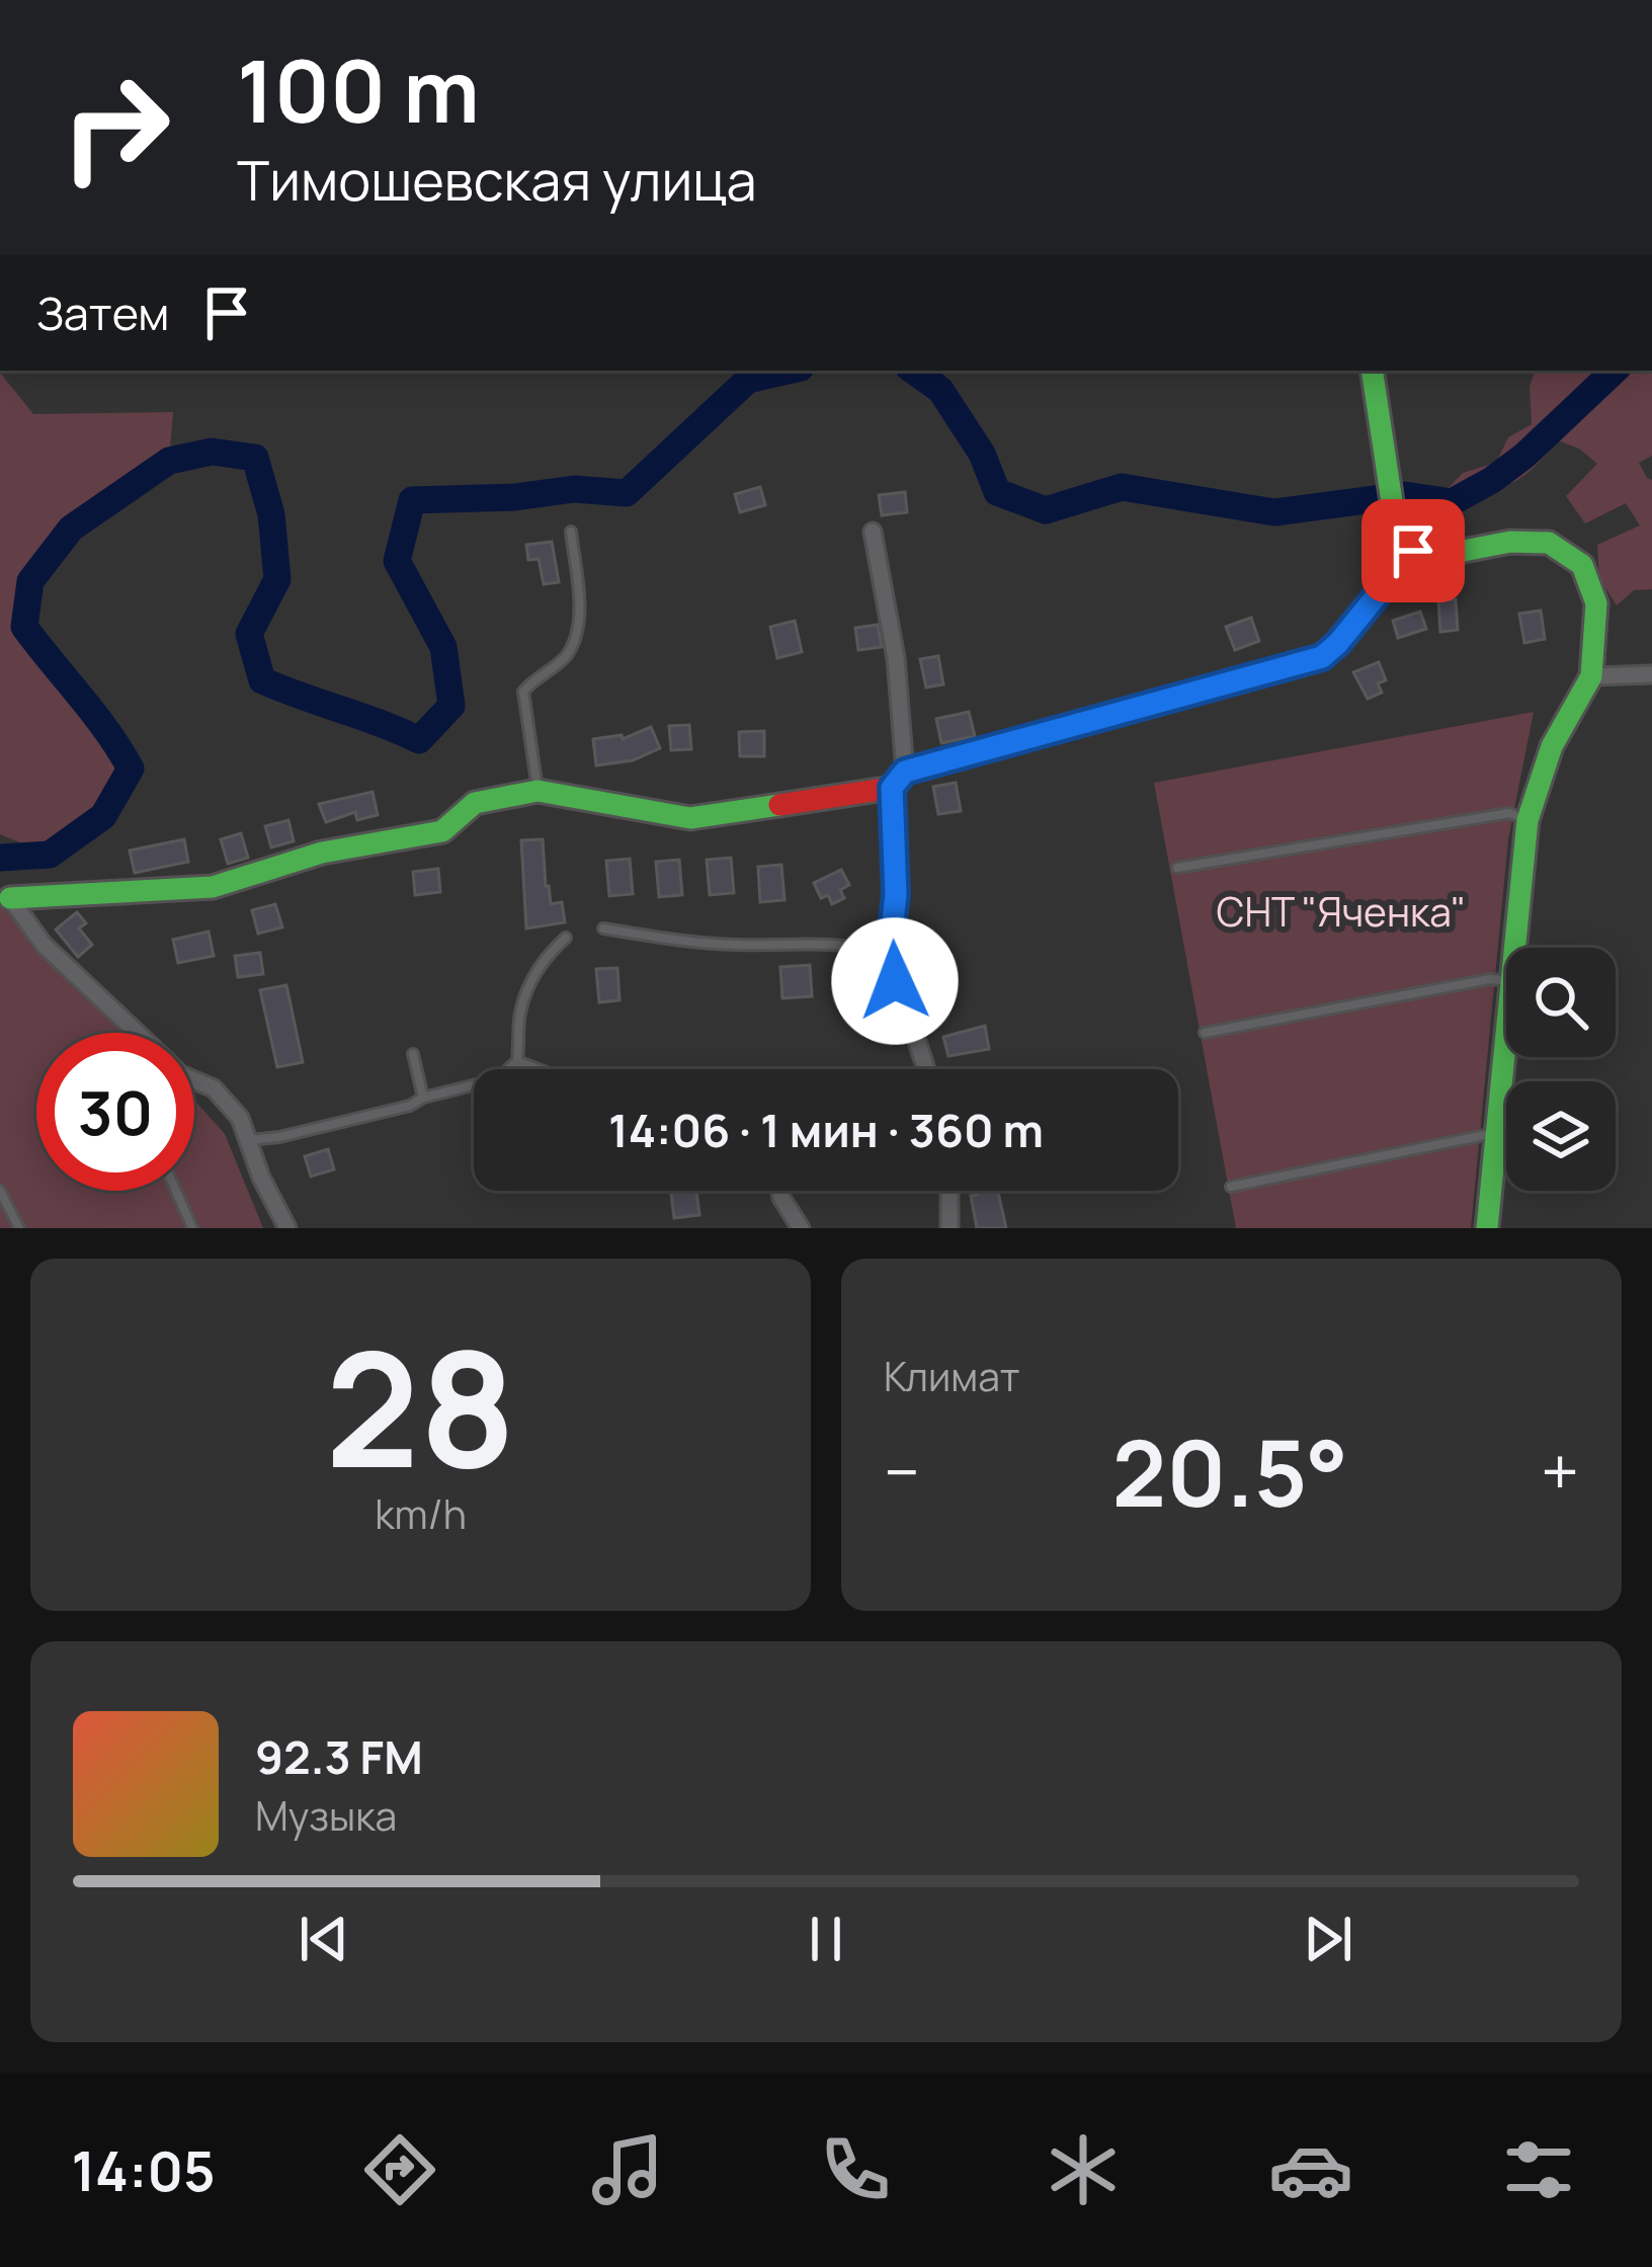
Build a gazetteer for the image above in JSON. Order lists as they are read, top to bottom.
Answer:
{
  "parks": ["СНТ \"Яченка\""],
  "page": {
    "turn": ["100 m", "Тимошевская улица"],
    "then": "Затем",
    "limit": "30",
    "trip": "14:06 · 1 мин · 360 m",
    "tile": [
      ["28", "km/h"],
      "Климат"
    ],
    "heat": ["−", "20.5°", "+"],
    "song": ["92.3 FM", "Музыка"],
    "tabs": "14:05"
  }
}
